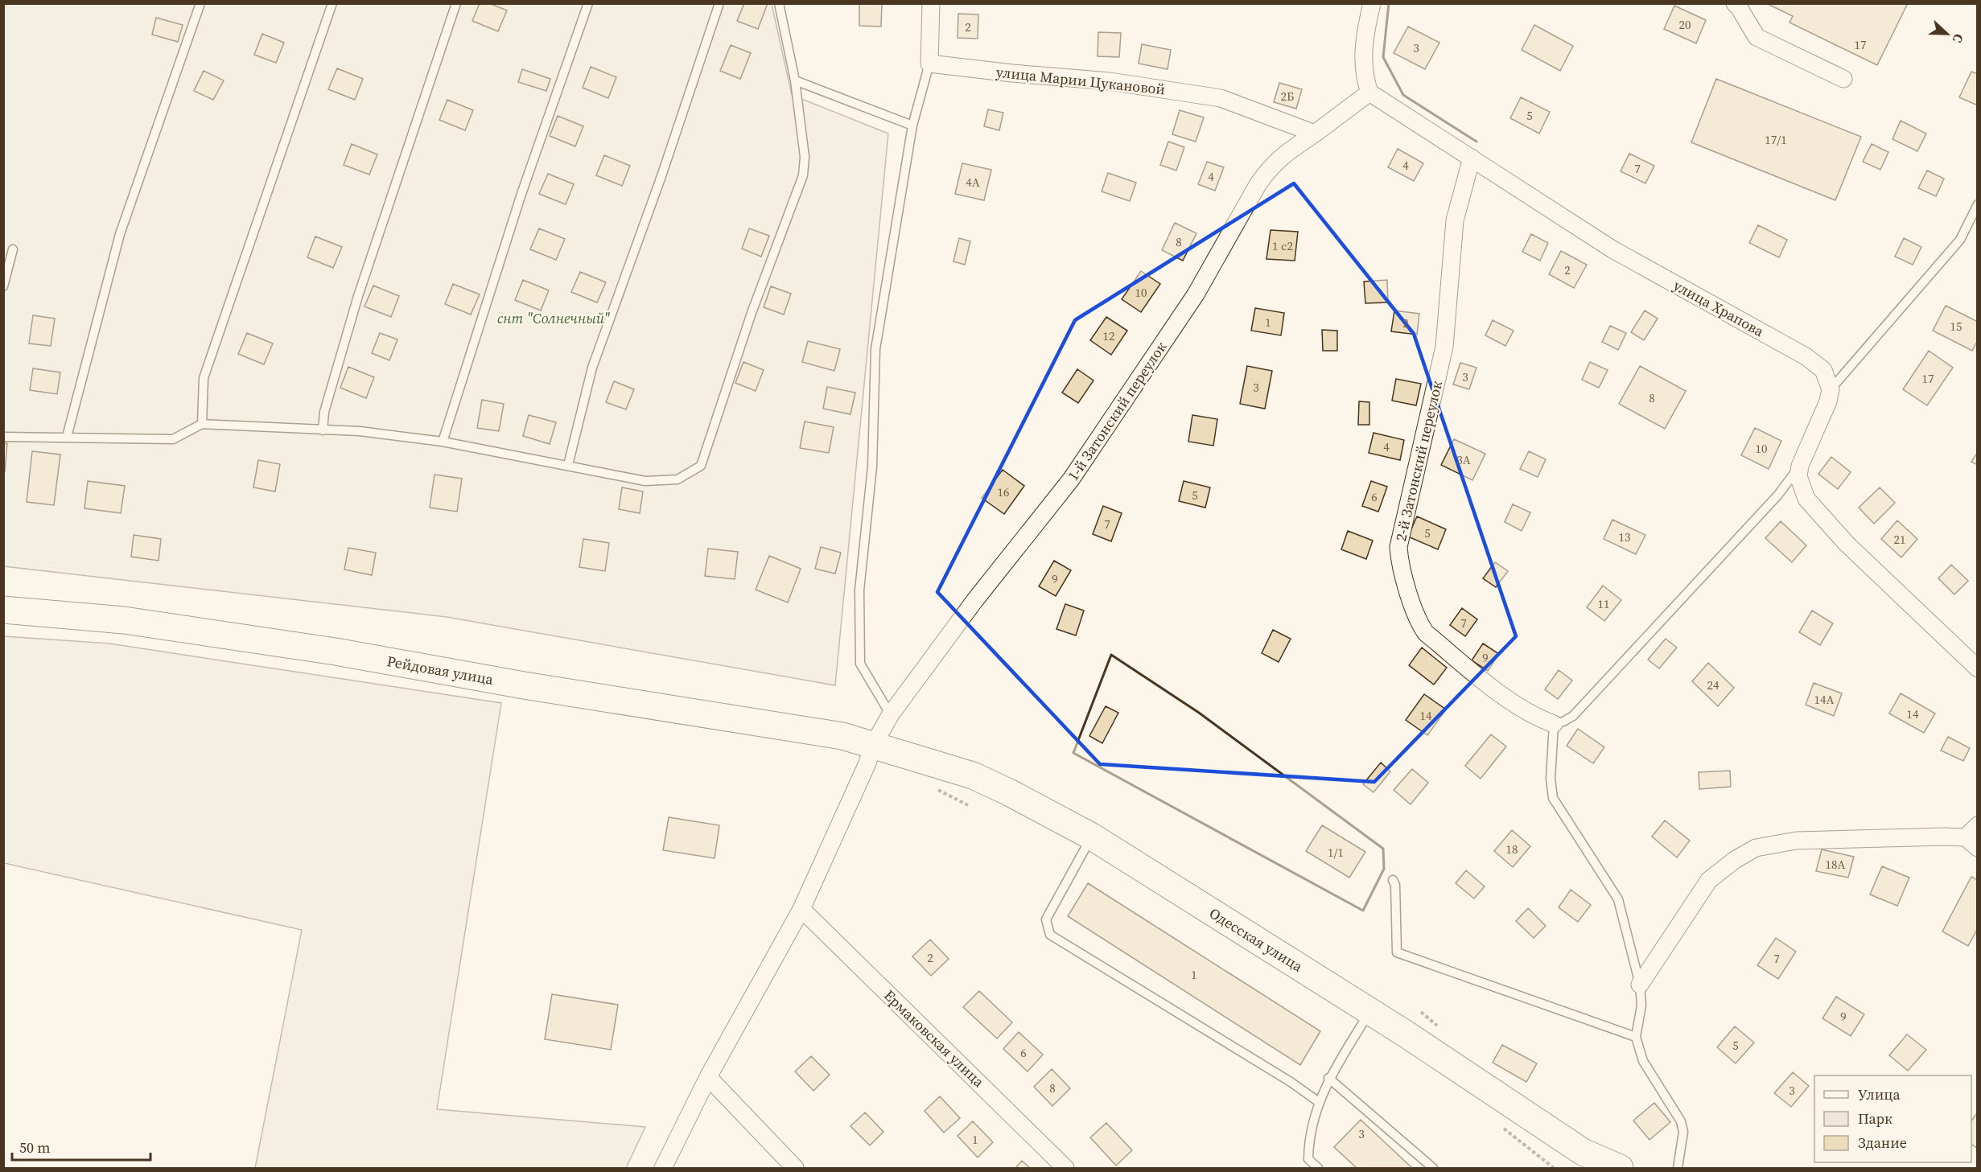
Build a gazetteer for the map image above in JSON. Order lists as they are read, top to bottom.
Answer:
{
  "streets": {
    "main road": ["Рейдовая улица", "Одесская улица"],
    "street": [
      "улица Марии Цукановой",
      "улица Храпова",
      "1-й Затонский переулок",
      "2-й Затонский переулок",
      "Ермаковская улица"
    ]
  },
  "crossings": [
    ["улица Марии Цукановой", "1-й Затонский переулок"],
    ["улица Храпова", "1-й Затонский переулок"],
    ["улица Храпова", "2-й Затонский переулок"],
    ["Рейдовая улица", "Одесская улица"]
  ],
  "parks": ["снт \"Солнечный\""],
  "house_numbers": [
    "20",
    "2",
    "17",
    "3",
    "2Б",
    "5",
    "17/1",
    "4",
    "7",
    "4",
    "4А",
    "8",
    "1 с2",
    "2",
    "10",
    "1",
    "2",
    "15",
    "12",
    "3",
    "17",
    "3",
    "8",
    "4",
    "10",
    "3А",
    "16",
    "5",
    "6",
    "7",
    "5",
    "13",
    "21",
    "9",
    "11",
    "7",
    "9",
    "24",
    "14А",
    "14",
    "14",
    "18",
    "1/1",
    "18А",
    "2",
    "7",
    "1",
    "9",
    "5",
    "6",
    "8",
    "3",
    "3",
    "1"
  ],
  "legend": ["Улица", "Парк", "Здание"],
  "scale_bar": "50 m",
  "north": "right"
}
